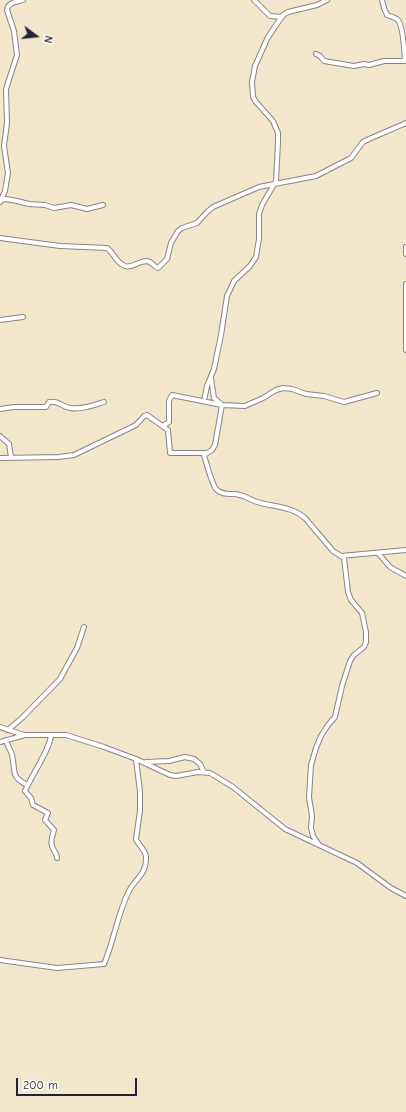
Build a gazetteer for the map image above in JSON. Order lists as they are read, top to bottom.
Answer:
{
  "scale_bar": "200 m",
  "north": "right"
}
